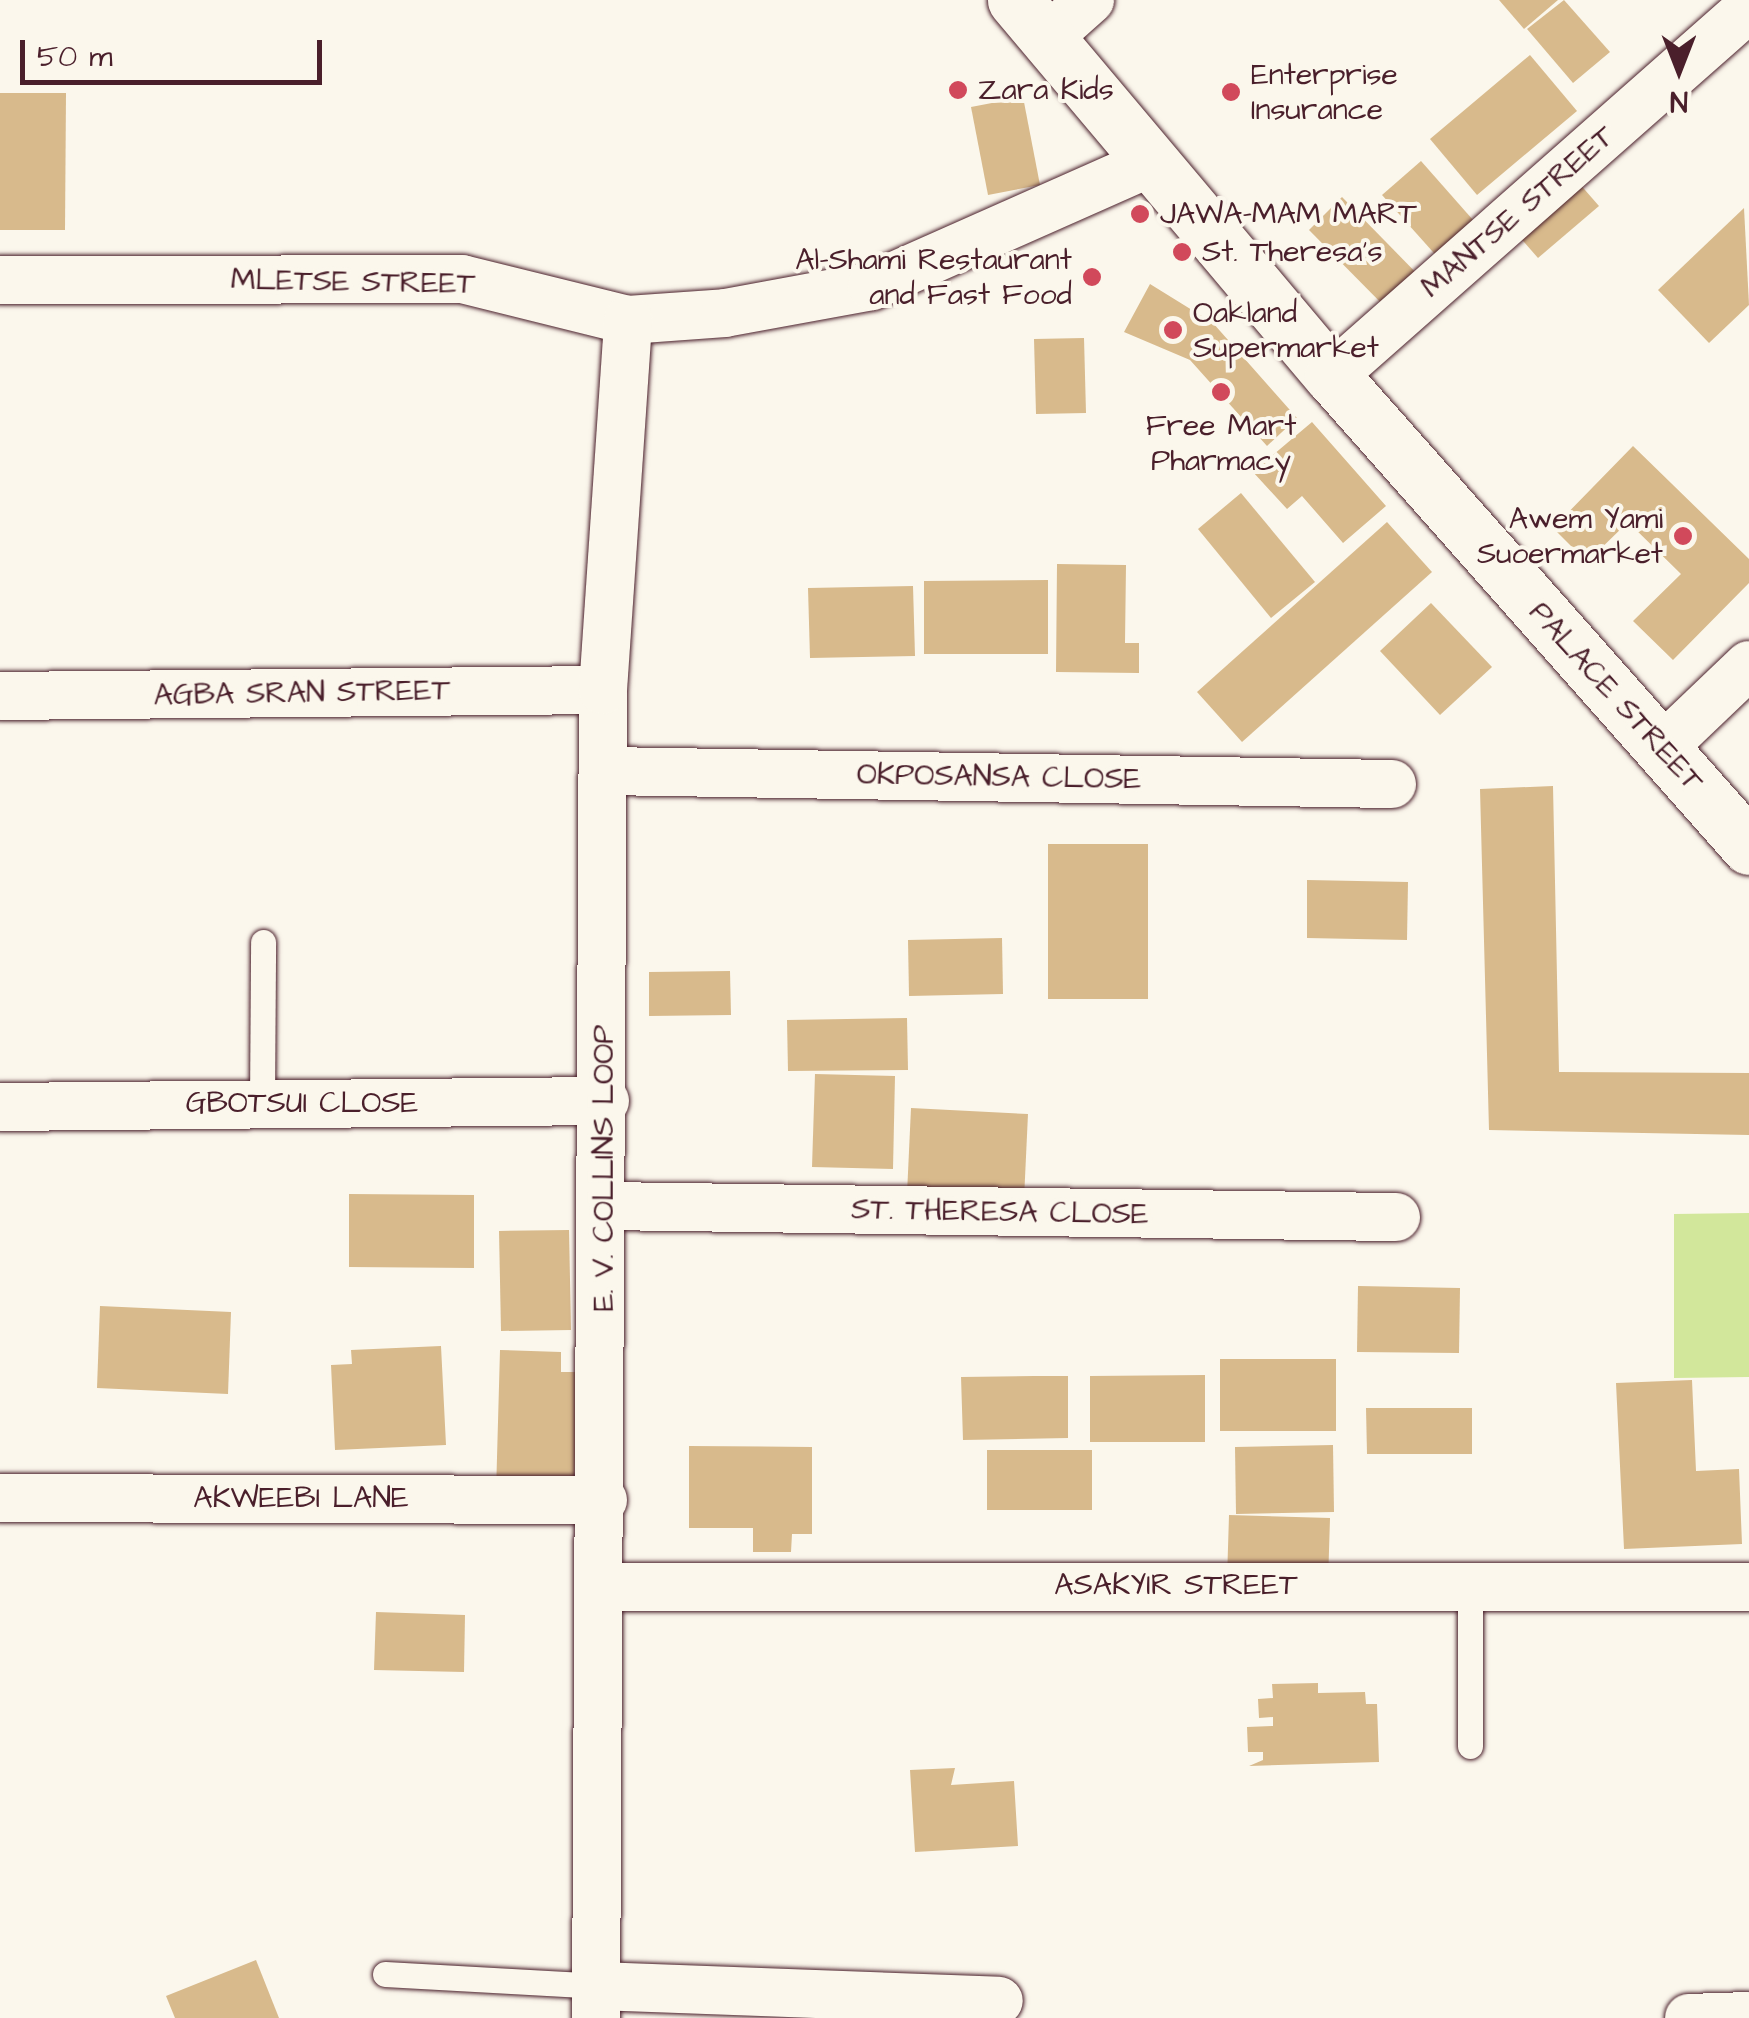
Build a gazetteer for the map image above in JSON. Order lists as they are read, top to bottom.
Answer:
{
  "streets": {
    "street": [
      "MANTSE STREET",
      "MLETSE STREET",
      "AGBA SRAN STREET",
      "PALACE STREET",
      "OKPOSANSA CLOSE",
      "GBOTSUI CLOSE",
      "E. V. COLLINS LOOP",
      "ST. THERESA CLOSE",
      "AKWEEBI LANE",
      "ASAKYIR STREET"
    ]
  },
  "crossings": [
    ["MANTSE STREET", "PALACE STREET"],
    ["MLETSE STREET", "PALACE STREET"],
    ["MLETSE STREET", "E. V. COLLINS LOOP"],
    ["AGBA SRAN STREET", "E. V. COLLINS LOOP"],
    ["OKPOSANSA CLOSE", "E. V. COLLINS LOOP"],
    ["GBOTSUI CLOSE", "E. V. COLLINS LOOP"],
    ["E. V. COLLINS LOOP", "ST. THERESA CLOSE"],
    ["E. V. COLLINS LOOP", "AKWEEBI LANE"],
    ["E. V. COLLINS LOOP", "ASAKYIR STREET"]
  ],
  "places": [
    "Zara Kids",
    "Enterprise Insurance",
    "JAWA-MAM MART",
    "St. Theresa's",
    "Al-Shami Restaurant and Fast Food",
    "Oakland Supermarket",
    "Free Mart Pharmacy",
    "Awem Yami Suoermarket"
  ],
  "scale_bar": "50 m",
  "north": "bottom"
}
